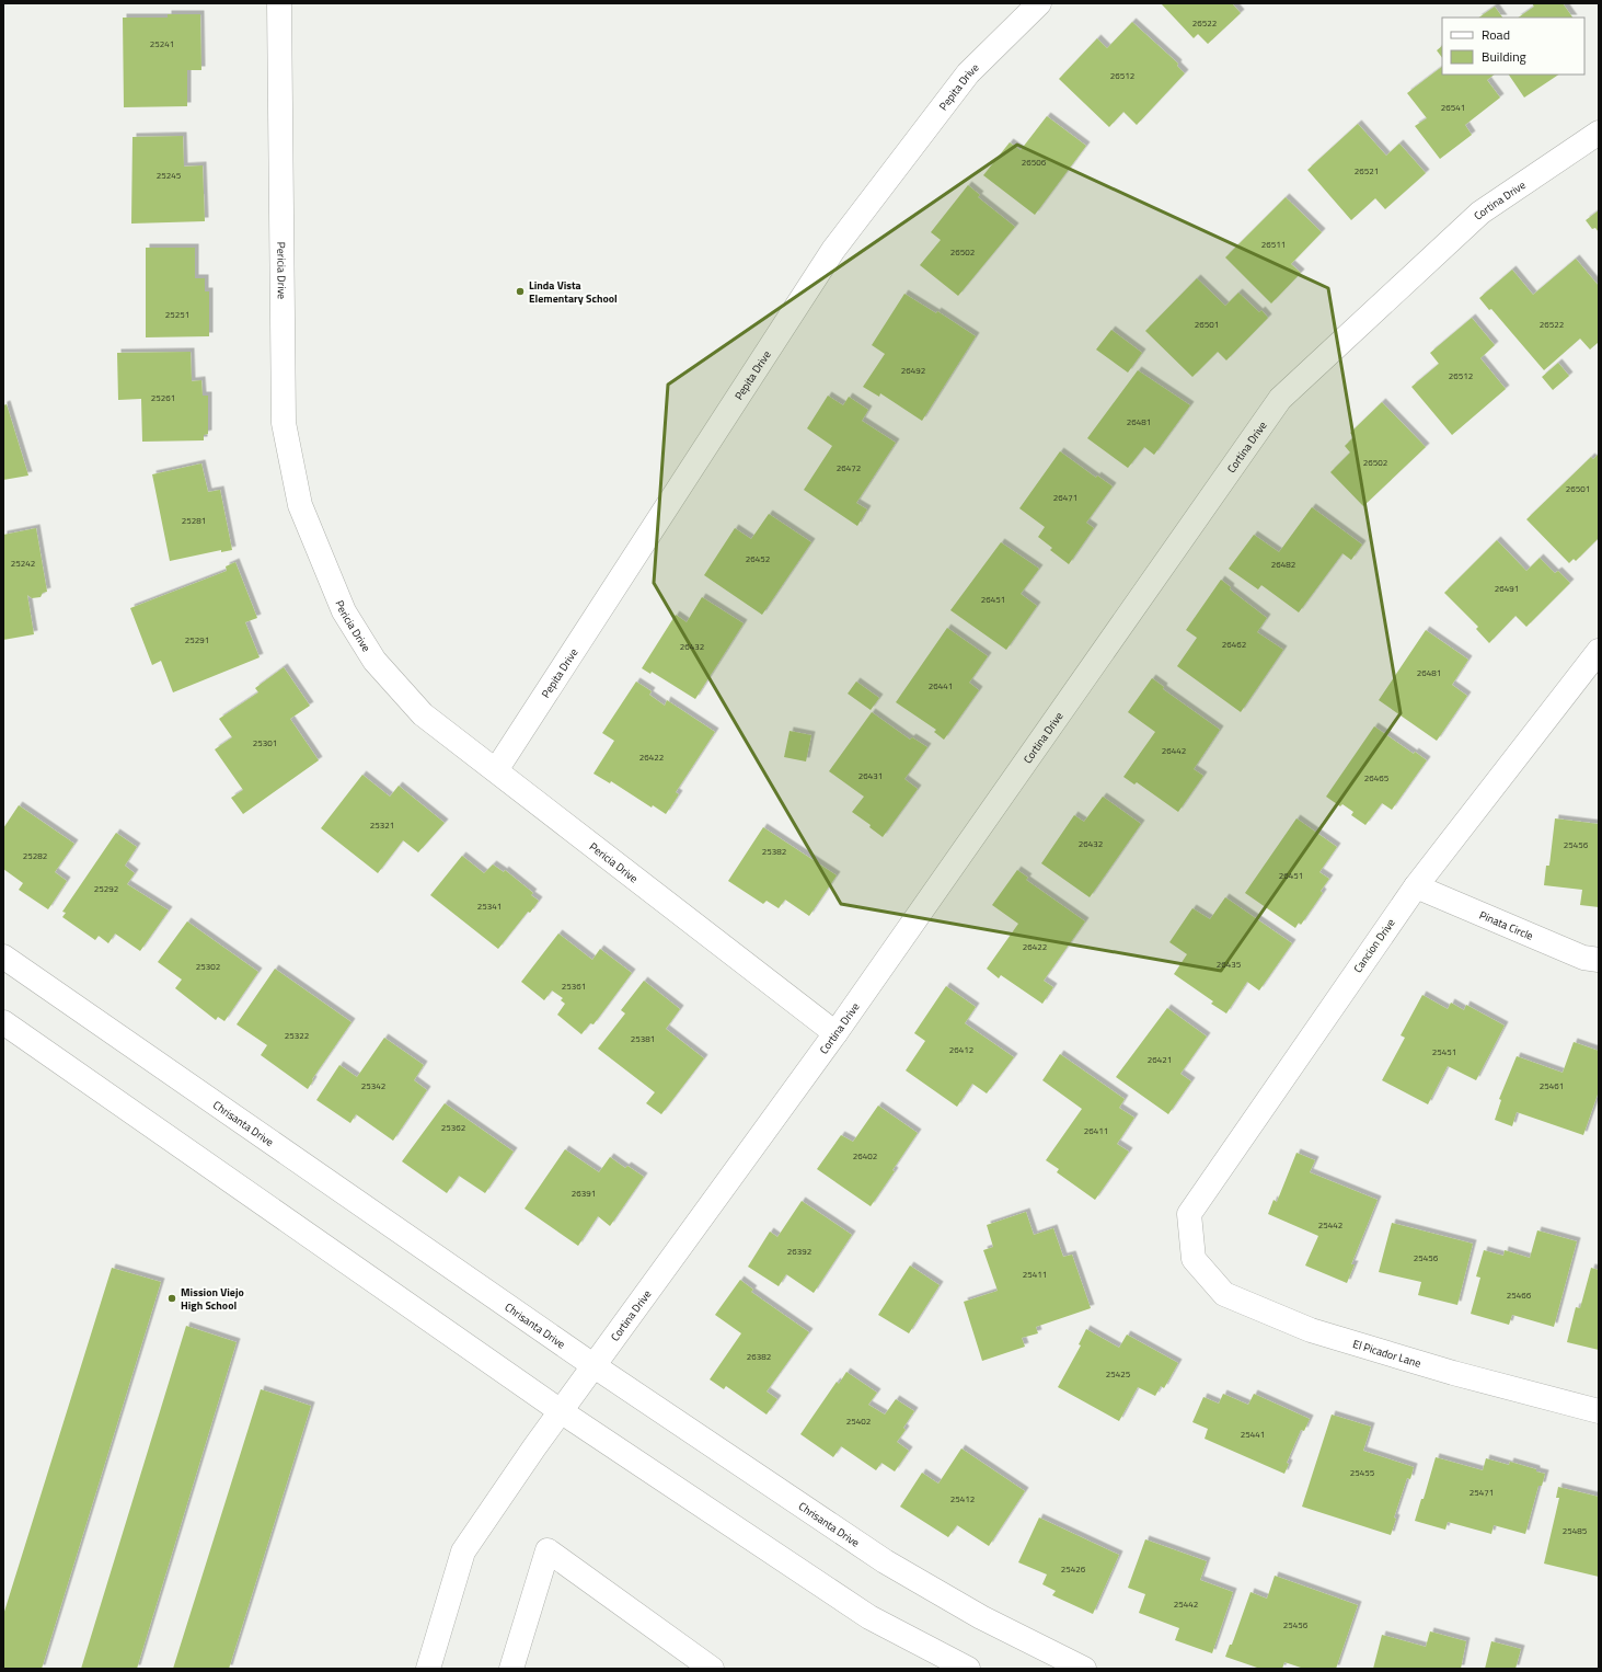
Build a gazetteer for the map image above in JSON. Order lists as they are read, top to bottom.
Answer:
{
  "streets": {
    "street": [
      "Pepita Drive",
      "Cortina Drive",
      "Pericia Drive",
      "Pinata Circle",
      "Cancion Drive",
      "Chrisanta Drive",
      "El Picador Lane"
    ]
  },
  "crossings": [
    ["Pepita Drive", "Pericia Drive"],
    ["Cortina Drive", "Pericia Drive"],
    ["Cortina Drive", "Chrisanta Drive"],
    ["Pinata Circle", "Cancion Drive"],
    ["Cancion Drive", "El Picador Lane"]
  ],
  "places": ["Linda Vista Elementary School", "Mission Viejo High School"],
  "house_numbers": [
    "26522",
    "25241",
    "26512",
    "26541",
    "26506",
    "26521",
    "25245",
    "26511",
    "26502",
    "25251",
    "26501",
    "26522",
    "26492",
    "26512",
    "25261",
    "26481",
    "26502",
    "26472",
    "26501",
    "26471",
    "25281",
    "26452",
    "25242",
    "26482",
    "26491",
    "26451",
    "25291",
    "26462",
    "26432",
    "26481",
    "26441",
    "25301",
    "26442",
    "26422",
    "26431",
    "26465",
    "25321",
    "26432",
    "25456",
    "25382",
    "25282",
    "26451",
    "25292",
    "25341",
    "26422",
    "26435",
    "25302",
    "25361",
    "25322",
    "25381",
    "26412",
    "25451",
    "26421",
    "25342",
    "25461",
    "25362",
    "26411",
    "26402",
    "26391",
    "25442",
    "26392",
    "25456",
    "25411",
    "25466",
    "26382",
    "25425",
    "25402",
    "25441",
    "25455",
    "25471",
    "25412",
    "25485",
    "25426",
    "25442",
    "25456"
  ],
  "legend": ["Road", "Building"]
}
